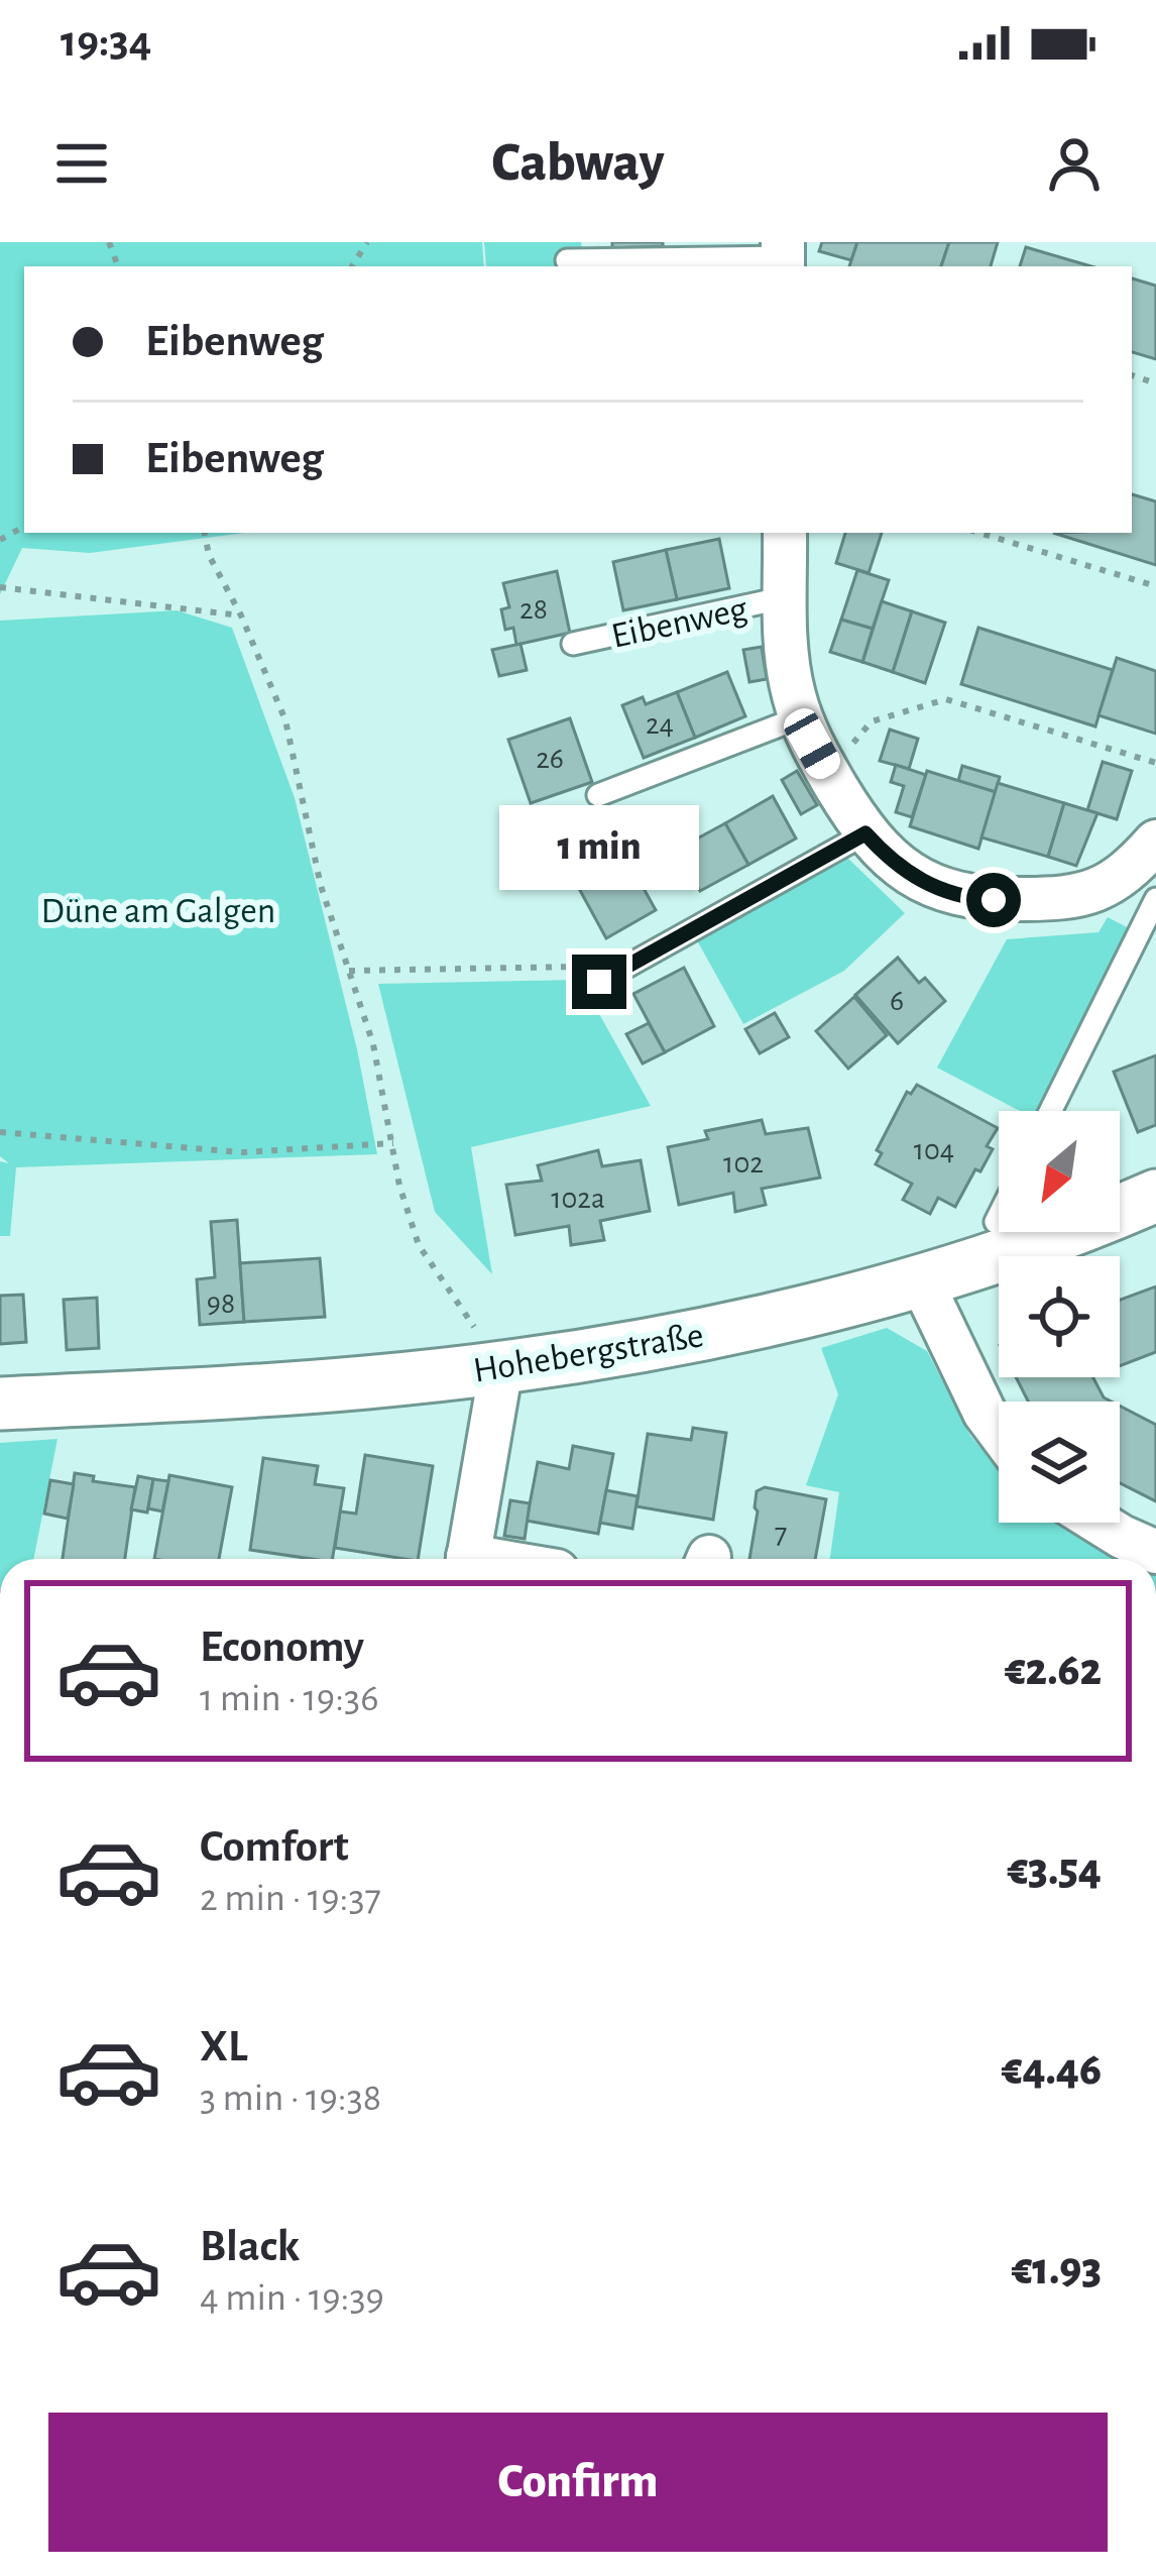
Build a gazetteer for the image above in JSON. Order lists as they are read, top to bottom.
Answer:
{
  "streets": {
    "street": ["Eibenweg", "Hohebergstraße"]
  },
  "parks": ["Düne am Galgen"],
  "house_numbers": [
    "28",
    "24",
    "26",
    "6",
    "104",
    "102",
    "102a",
    "98",
    "7"
  ],
  "north": "bottom left",
  "page": {
    "status": "19:34",
    "header": "Cabway",
    "banner": ["Eibenweg", "Eibenweg"],
    "bubble": "1 min",
    "list": [
      {
        "name": "Economy",
        "note": "1 min · 19:36",
        "value": "€2.62"
      },
      {
        "name": "Comfort",
        "note": "2 min · 19:37",
        "value": "€3.54"
      },
      {
        "name": "XL",
        "note": "3 min · 19:38",
        "value": "€4.46"
      },
      {
        "name": "Black",
        "note": "4 min · 19:39",
        "value": "€1.93"
      }
    ],
    "buttons": "Confirm"
  }
}
